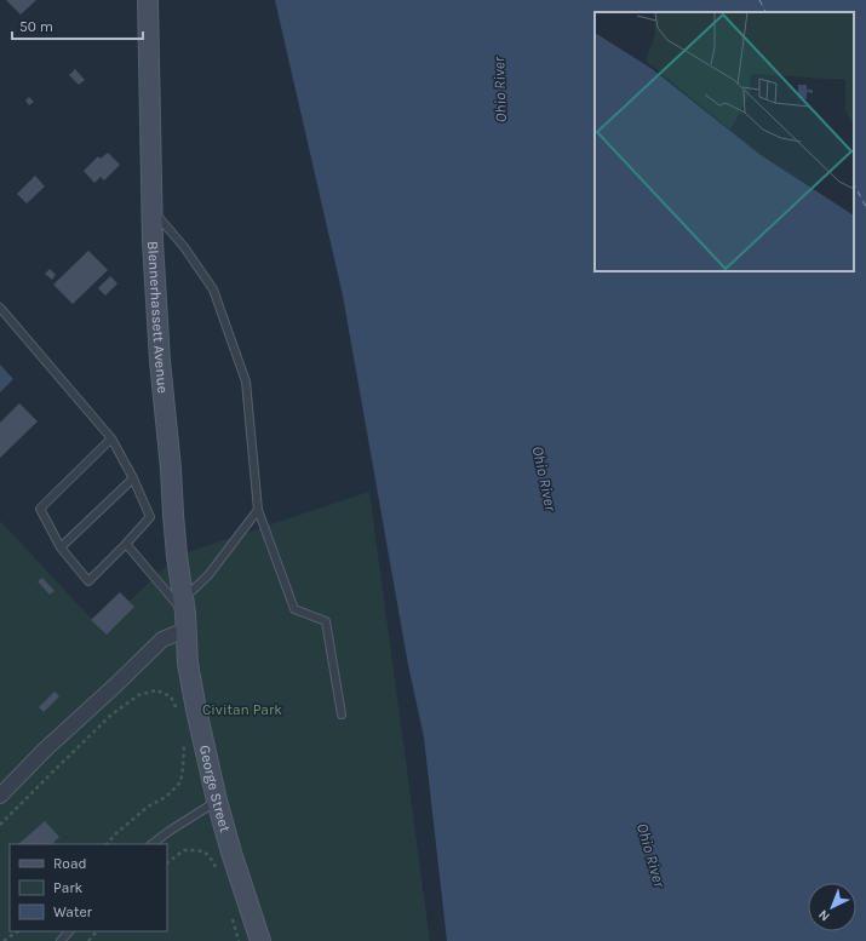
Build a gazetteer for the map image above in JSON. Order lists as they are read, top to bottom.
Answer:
{
  "streets": {
    "street": ["Blennerhassett Avenue", "George Street"]
  },
  "crossings": [
    ["Blennerhassett Avenue", "George Street"]
  ],
  "water": ["Ohio River"],
  "parks": ["Civitan Park"],
  "legend": ["Road", "Park", "Water"],
  "scale_bar": "50 m",
  "north": "bottom left"
}
